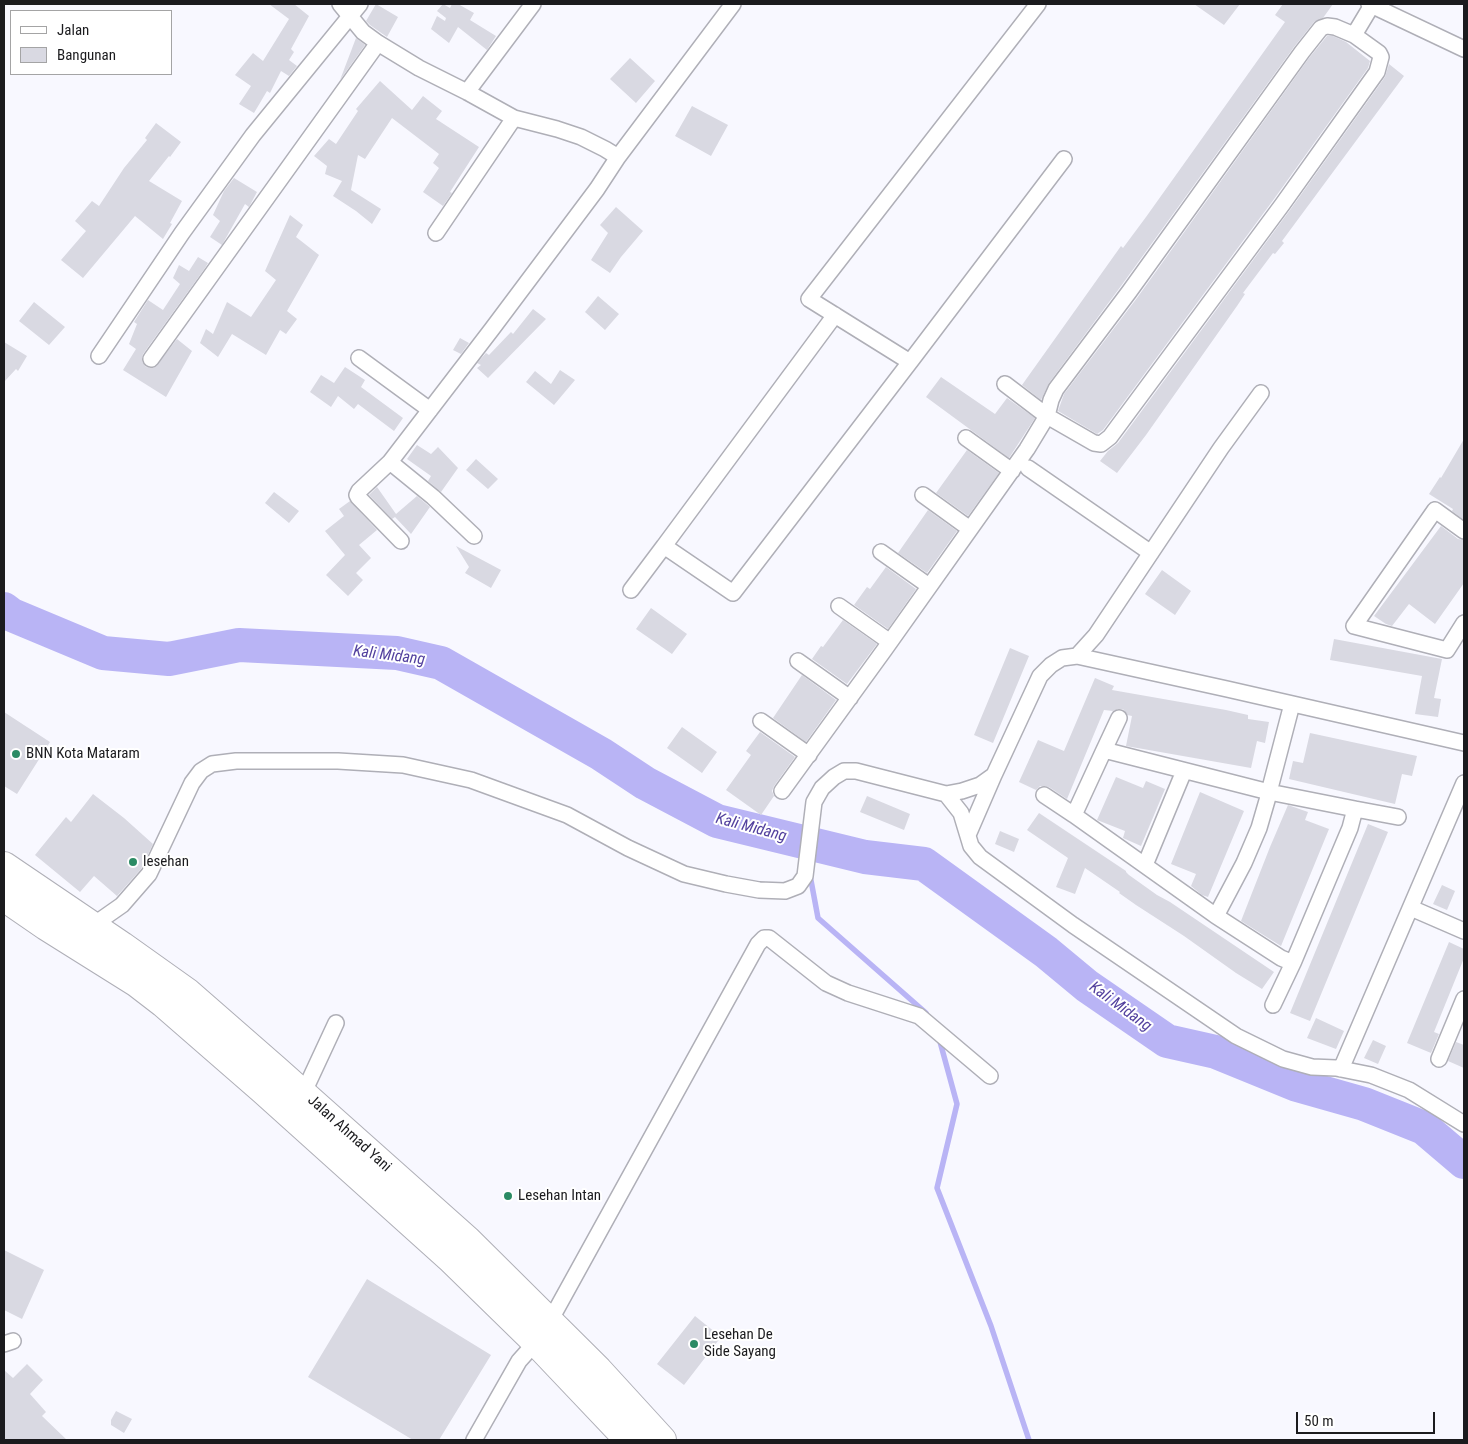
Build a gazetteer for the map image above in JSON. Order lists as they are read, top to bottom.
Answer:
{
  "streets": {
    "highway": ["Jalan Ahmad Yani"]
  },
  "water": ["Kali Midang"],
  "places": [
    "BNN Kota Mataram",
    "lesehan",
    "Lesehan Intan",
    "Lesehan De Side Sayang"
  ],
  "legend": ["Jalan", "Bangunan"],
  "scale_bar": "50 m"
}
